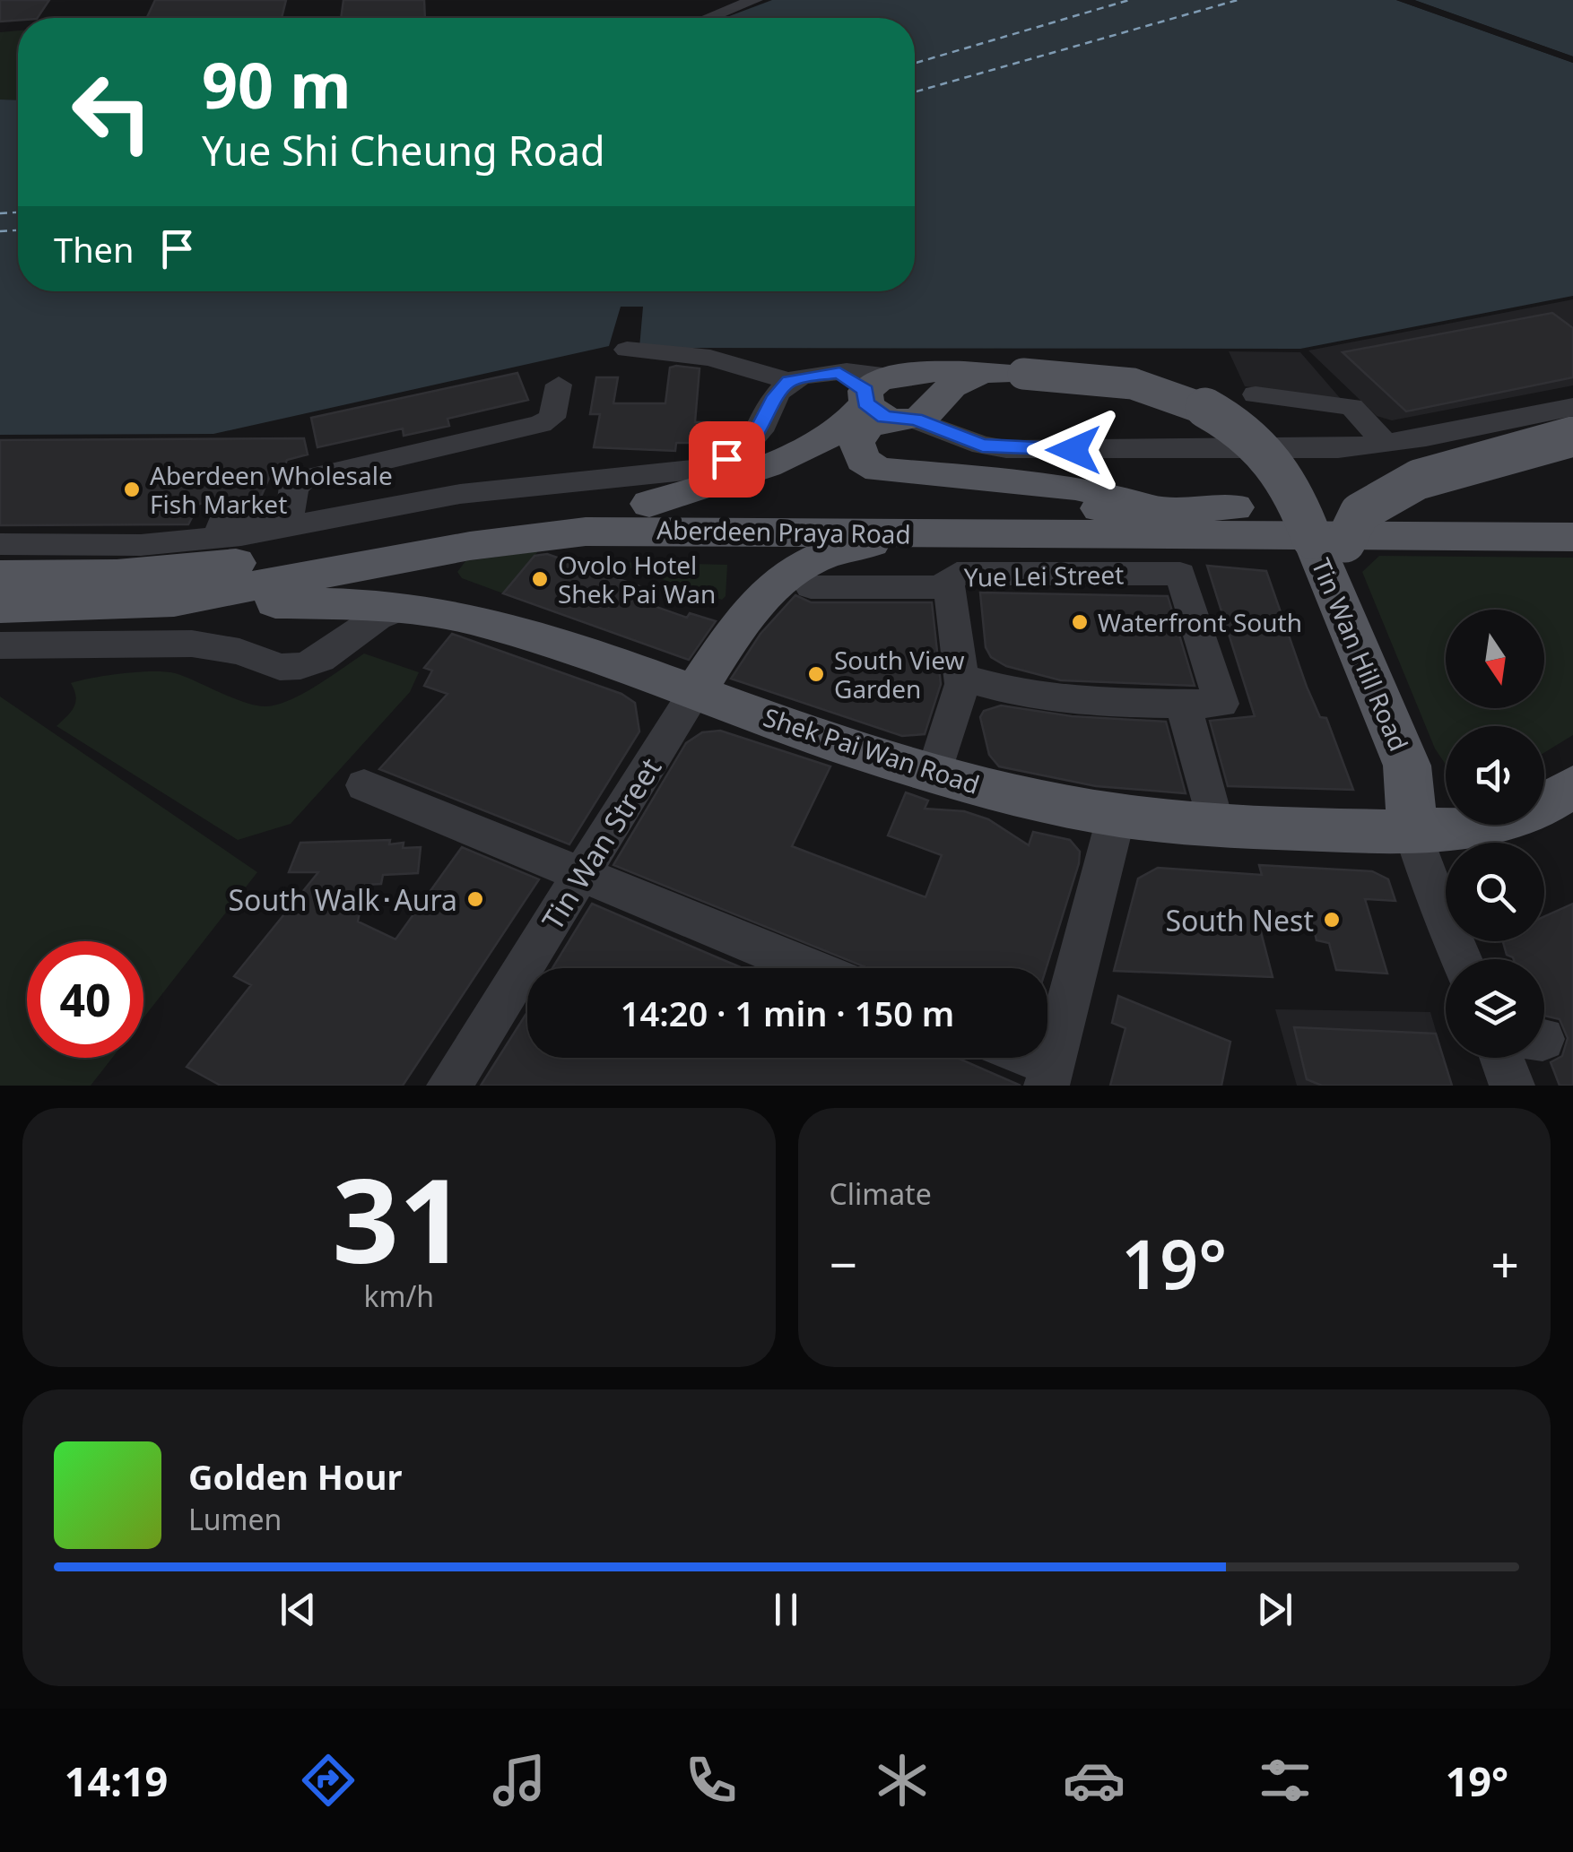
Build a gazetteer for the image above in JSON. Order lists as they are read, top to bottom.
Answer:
{
  "streets": {
    "main road": ["Aberdeen Praya Road", "Tin Wan Hill Road", "Shek Pai Wan Road"],
    "street": ["Yue Lei Street", "Tin Wan Street"]
  },
  "crossings": [
    ["Aberdeen Praya Road", "Shek Pai Wan Road"],
    ["Tin Wan Hill Road", "Shek Pai Wan Road"],
    ["Shek Pai Wan Road", "Tin Wan Street"]
  ],
  "places": [
    "Aberdeen Wholesale Fish Market",
    "Ovolo Hotel Shek Pai Wan",
    "Waterfront South",
    "South View Garden",
    "South Walk･Aura",
    "South Nest"
  ],
  "north": "bottom",
  "page": {
    "turn": ["90 m", "Yue Shi Cheung Road"],
    "then": "Then",
    "limit": "40",
    "trip": "14:20 · 1 min · 150 m",
    "tile": [
      ["31", "km/h"],
      "Climate"
    ],
    "heat": ["−", "19°", "+"],
    "song": ["Golden Hour", "Lumen"],
    "tabs": ["14:19", "19°"]
  }
}
